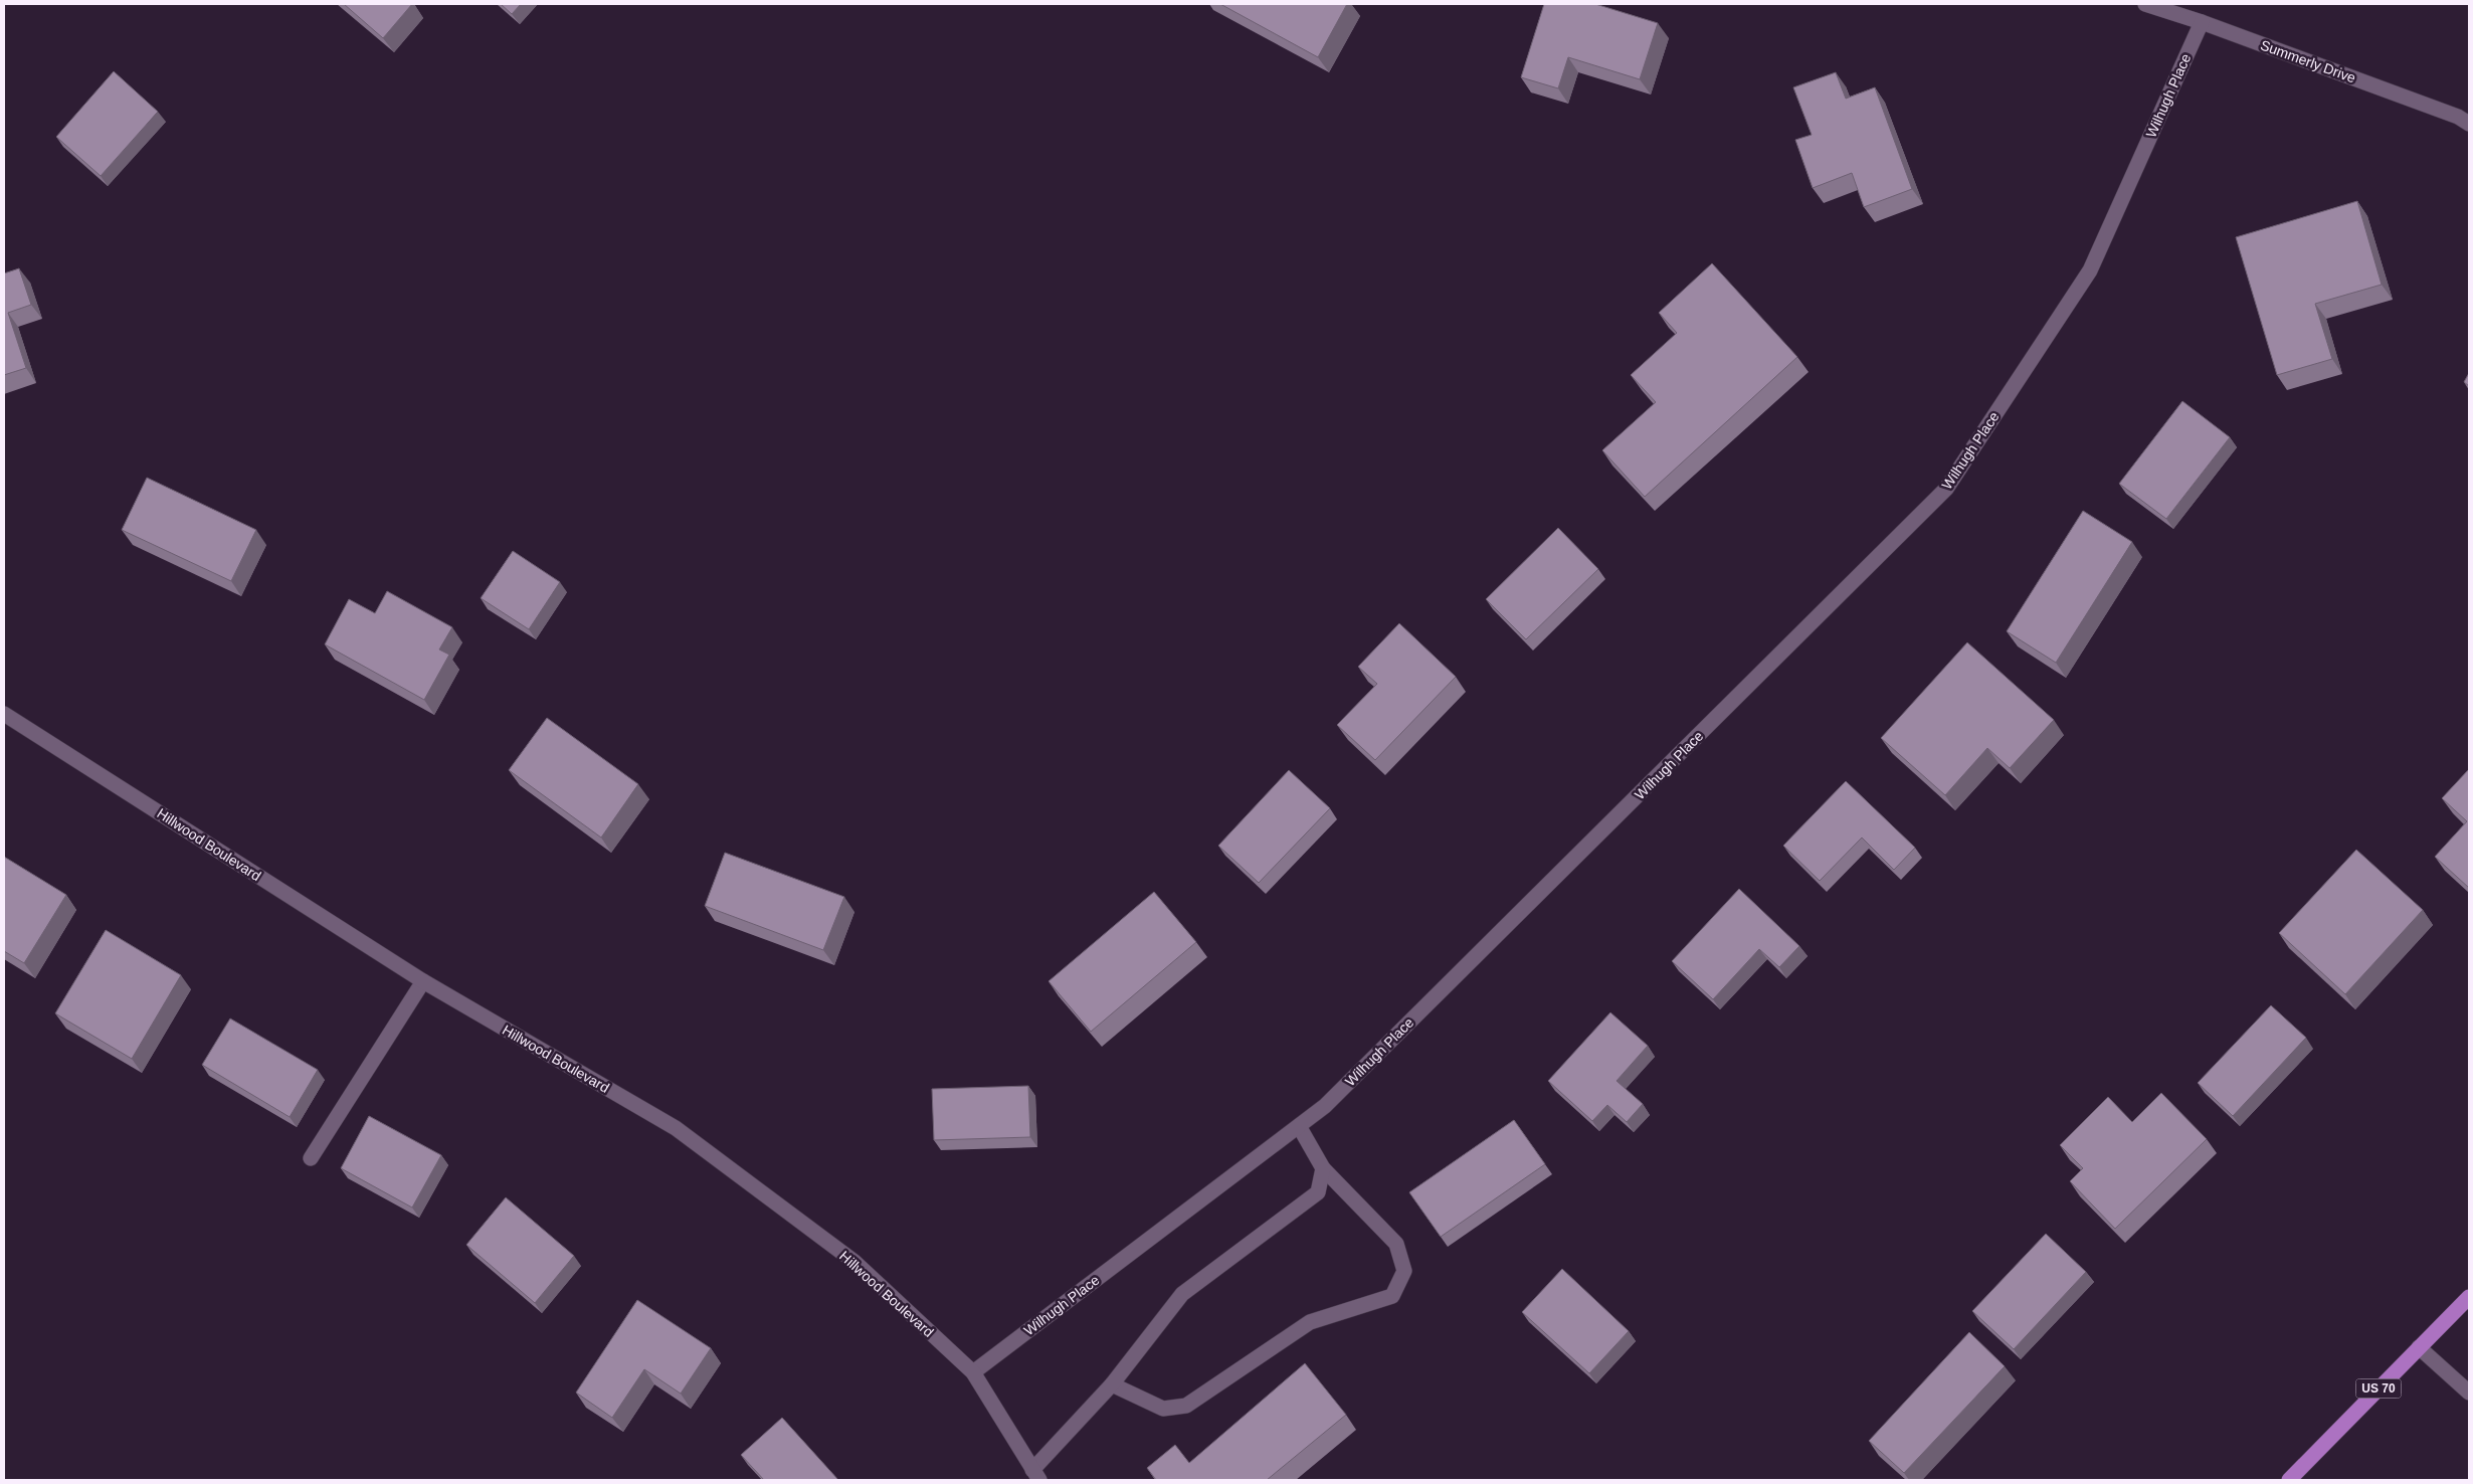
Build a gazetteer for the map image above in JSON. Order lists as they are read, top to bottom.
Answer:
{
  "streets": {
    "main road": ["US 70"],
    "street": ["Summerly Drive", "Wilhugh Place", "Hillwood Boulevard"]
  },
  "crossings": [
    ["Summerly Drive", "Wilhugh Place"],
    ["Wilhugh Place", "Hillwood Boulevard"]
  ]
}
